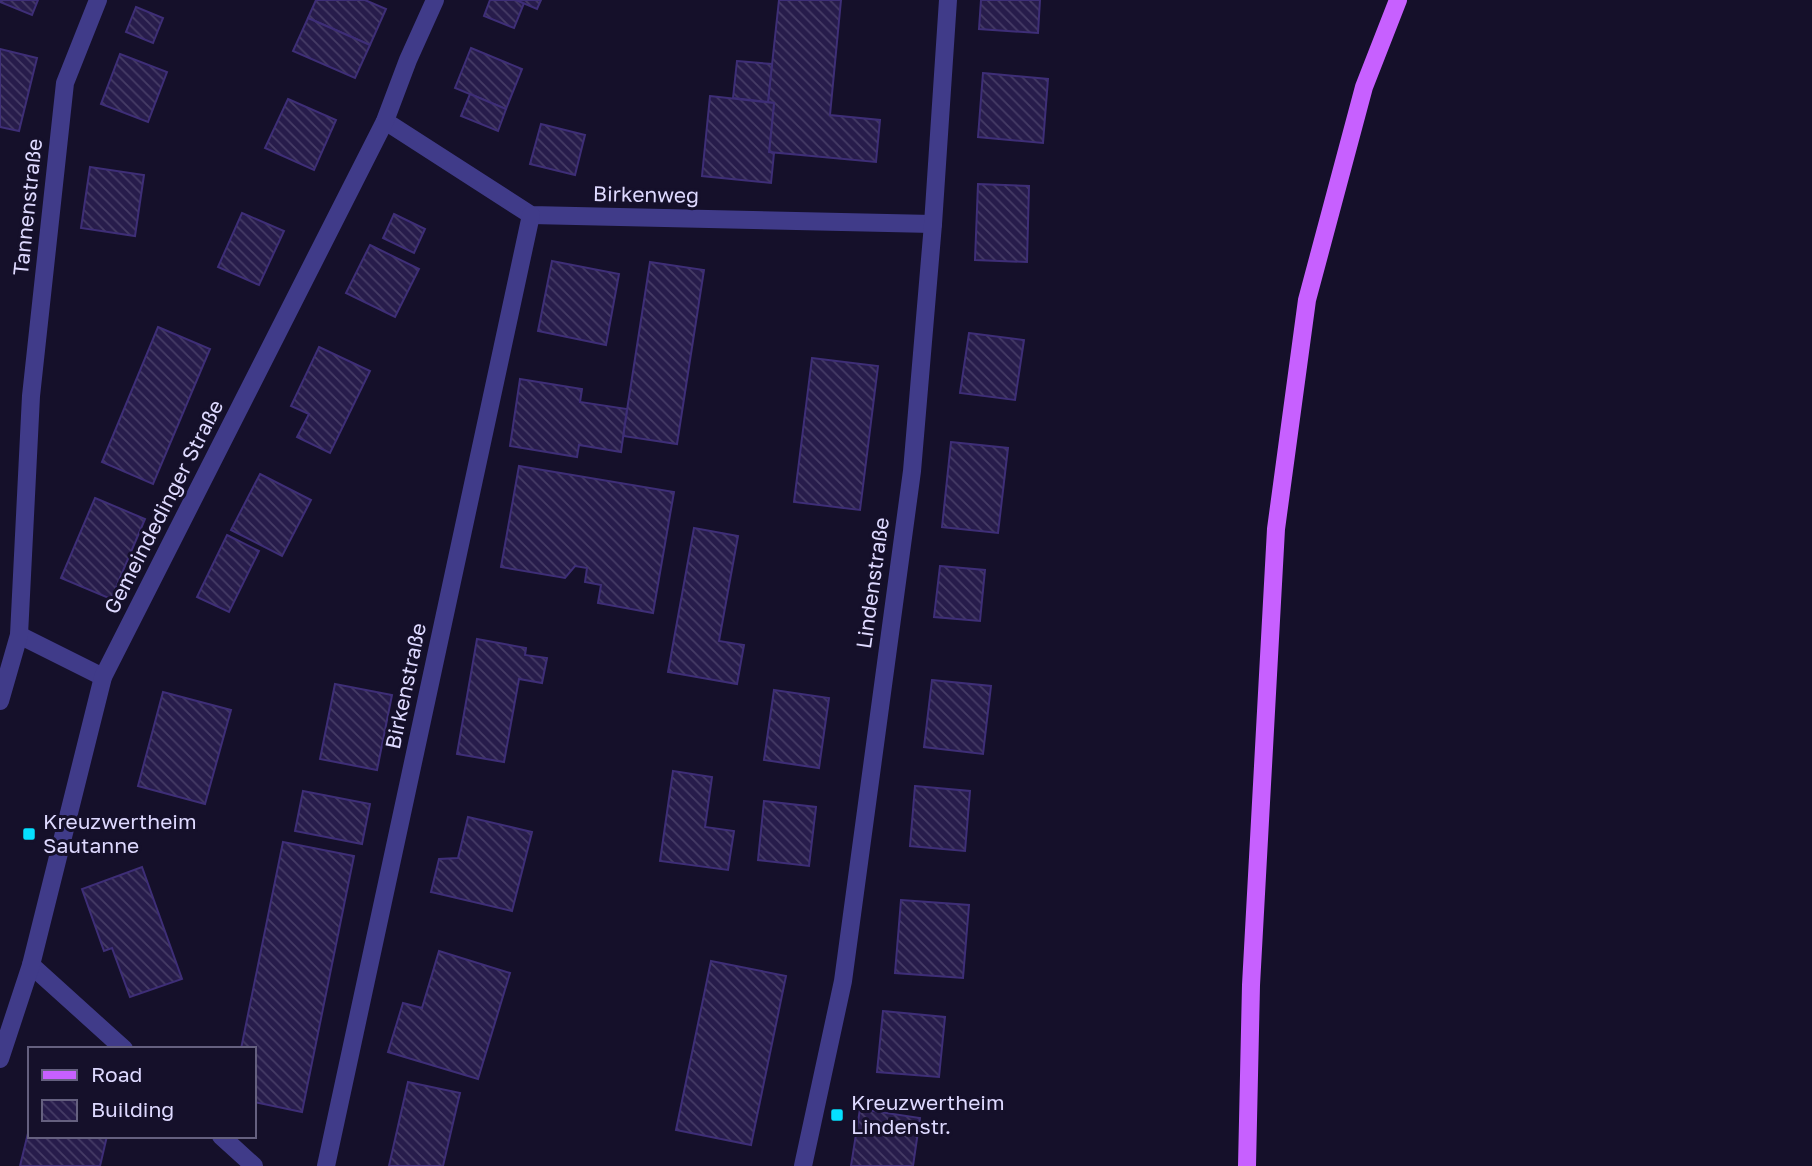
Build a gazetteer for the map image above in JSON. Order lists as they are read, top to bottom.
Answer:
{
  "streets": {
    "street": [
      "Birkenweg",
      "Tannenstraße",
      "Gemeindedinger Straße",
      "Lindenstraße",
      "Birkenstraße"
    ]
  },
  "crossings": [
    ["Birkenweg", "Lindenstraße"],
    ["Birkenweg", "Birkenstraße"]
  ],
  "places": {
    "transit": ["Kreuzwertheim Sautanne", "Kreuzwertheim Lindenstr."]
  },
  "legend": ["Road", "Building"]
}
